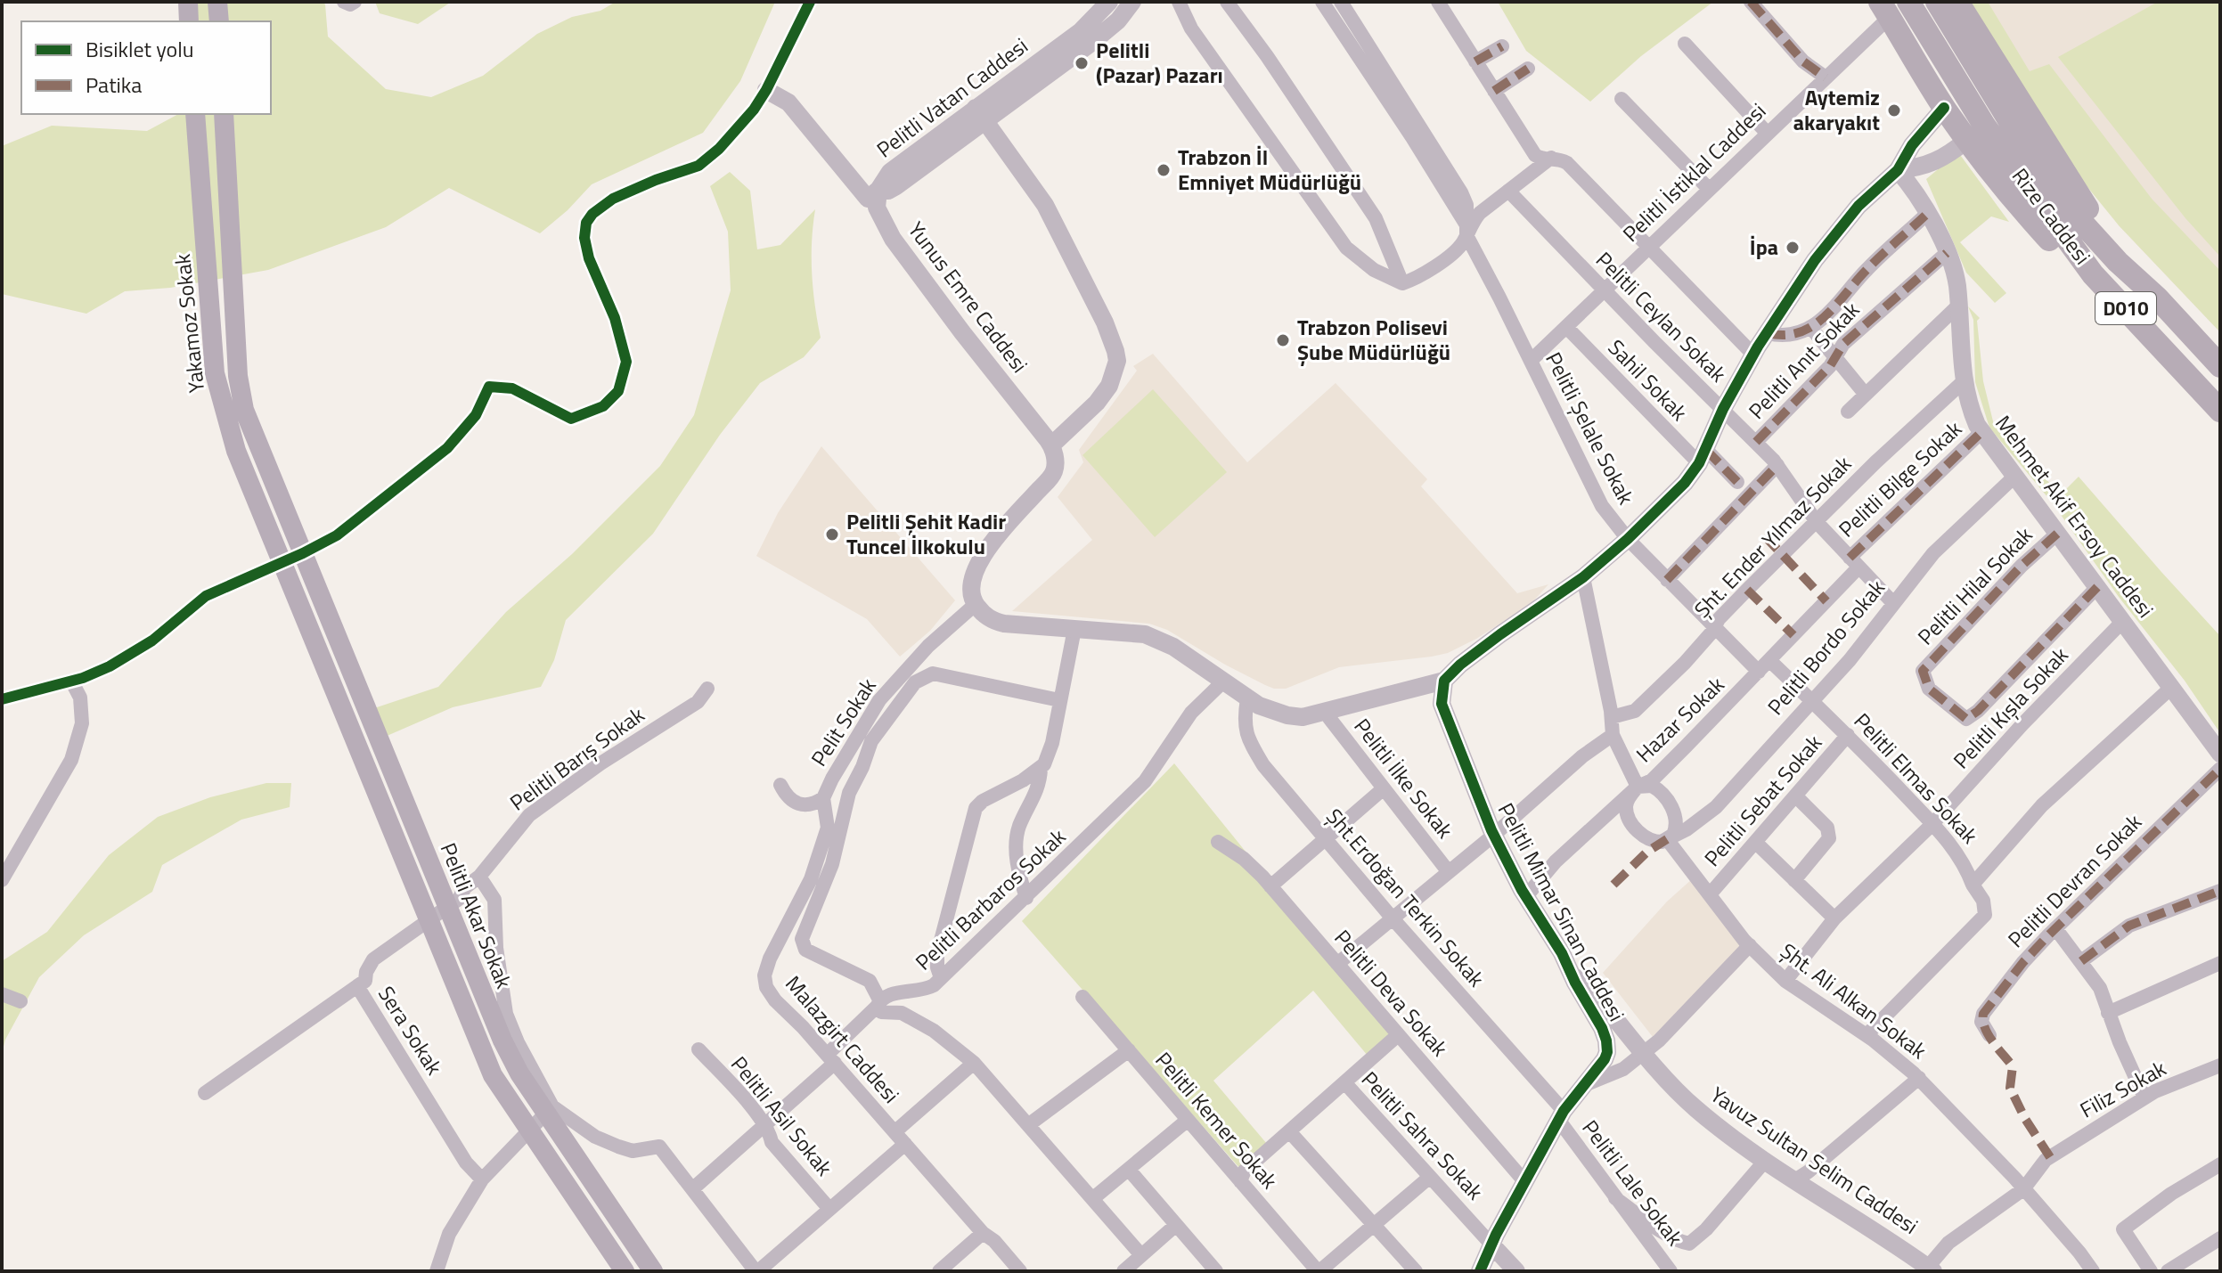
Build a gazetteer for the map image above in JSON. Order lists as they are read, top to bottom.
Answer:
{
  "streets": {
    "highway": ["Rize Caddesi", "D010"],
    "main road": ["Yakamoz Sokak", "Pelitli Akar Sokak"],
    "street": [
      "Pelitli Vatan Caddesi",
      "Pelitli İstiklal Caddesi",
      "Yunus Emre Caddesi",
      "Pelitli Ceylan Sokak",
      "Pelitli Anıt Sokak",
      "Sahil Sokak",
      "Pelitli Şelale Sokak",
      "Pelitli Bilge Sokak",
      "Mehmet Akif Ersoy Caddesi",
      "Şht. Ender Yılmaz Sokak",
      "Pelitli Hilal Sokak",
      "Pelitli Bordo Sokak",
      "Pelitli Kışla Sokak",
      "Hazar Sokak",
      "Pelit Sokak",
      "Pelitli Barış Sokak",
      "Pelitli İlke Sokak",
      "Pelitli Elmas Sokak",
      "Pelitli Sebat Sokak",
      "Pelitli Devran Sokak",
      "Şht.Erdoğan Terkin Sokak",
      "Pelitli Barbaros Sokak",
      "Pelitli Mimar Sinan Caddesi",
      "Pelitli Deva Sokak",
      "Şht. Ali Alkan Sokak",
      "Sera Sokak",
      "Malazgirt Caddesi",
      "Filiz Sokak",
      "Pelitli Asil Sokak",
      "Pelitli Kemer Sokak",
      "Pelitli Sahra Sokak",
      "Yavuz Sultan Selim Caddesi",
      "Pelitli Lale Sokak"
    ]
  },
  "crossings": [
    ["Pelitli Vatan Caddesi", "Yunus Emre Caddesi"],
    ["Pelitli İstiklal Caddesi", "Pelitli Ceylan Sokak"],
    ["Pelitli İstiklal Caddesi", "Sahil Sokak"],
    ["Pelitli İstiklal Caddesi", "Pelitli Şelale Sokak"],
    ["Pelitli Ceylan Sokak", "Pelitli Anıt Sokak"],
    ["Pelitli Ceylan Sokak", "Pelitli Bilge Sokak"],
    ["Pelitli Ceylan Sokak", "Şht. Ender Yılmaz Sokak"],
    ["Pelitli Ceylan Sokak", "Pelitli Bordo Sokak"],
    ["Pelitli Ceylan Sokak", "Hazar Sokak"],
    ["Yakamoz Sokak", "Pelitli Akar Sokak"],
    ["Pelitli Anıt Sokak", "Mehmet Akif Ersoy Caddesi"],
    ["Pelitli Şelale Sokak", "Şht. Ender Yılmaz Sokak"],
    ["Pelitli Şelale Sokak", "Hazar Sokak"],
    ["Pelitli Bilge Sokak", "Mehmet Akif Ersoy Caddesi"],
    ["Pelitli Bilge Sokak", "Hazar Sokak"],
    ["Mehmet Akif Ersoy Caddesi", "Şht. Ender Yılmaz Sokak"],
    ["Mehmet Akif Ersoy Caddesi", "Pelitli Hilal Sokak"],
    ["Mehmet Akif Ersoy Caddesi", "Pelitli Bordo Sokak"],
    ["Mehmet Akif Ersoy Caddesi", "Pelitli Kışla Sokak"],
    ["Mehmet Akif Ersoy Caddesi", "Pelitli Elmas Sokak"],
    ["Pelitli Bordo Sokak", "Hazar Sokak"],
    ["Pelitli Bordo Sokak", "Pelitli Elmas Sokak"],
    ["Pelitli Bordo Sokak", "Şht. Ali Alkan Sokak"],
    ["Pelitli Kışla Sokak", "Pelitli Elmas Sokak"],
    ["Pelitli Kışla Sokak", "Şht. Ali Alkan Sokak"],
    ["Hazar Sokak", "Pelitli Elmas Sokak"],
    ["Hazar Sokak", "Pelitli Mimar Sinan Caddesi"],
    ["Hazar Sokak", "Şht. Ali Alkan Sokak"],
    ["Pelit Sokak", "Malazgirt Caddesi"],
    ["Pelitli Barış Sokak", "Pelitli Akar Sokak"],
    ["Pelitli Barış Sokak", "Sera Sokak"],
    ["Pelitli Elmas Sokak", "Pelitli Sebat Sokak"],
    ["Pelitli Sebat Sokak", "Şht. Ali Alkan Sokak"],
    ["Şht.Erdoğan Terkin Sokak", "Pelitli Mimar Sinan Caddesi"],
    ["Şht.Erdoğan Terkin Sokak", "Pelitli Lale Sokak"],
    ["Pelitli Mimar Sinan Caddesi", "Pelitli Deva Sokak"],
    ["Pelitli Mimar Sinan Caddesi", "Pelitli Sahra Sokak"],
    ["Pelitli Mimar Sinan Caddesi", "Yavuz Sultan Selim Caddesi"],
    ["Pelitli Mimar Sinan Caddesi", "Pelitli Lale Sokak"],
    ["Şht. Ali Alkan Sokak", "Filiz Sokak"],
    ["Pelitli Kemer Sokak", "Pelitli Sahra Sokak"]
  ],
  "places": [
    "Pelitli (Pazar) Pazarı",
    "Aytemiz akaryakıt",
    "Trabzon İl Emniyet Müdürlüğü",
    "İpa",
    "Trabzon Polisevi Şube Müdürlüğü",
    "Pelitli Şehit Kadir Tuncel İlkokulu"
  ],
  "legend": ["Bisiklet yolu", "Patika"]
}
